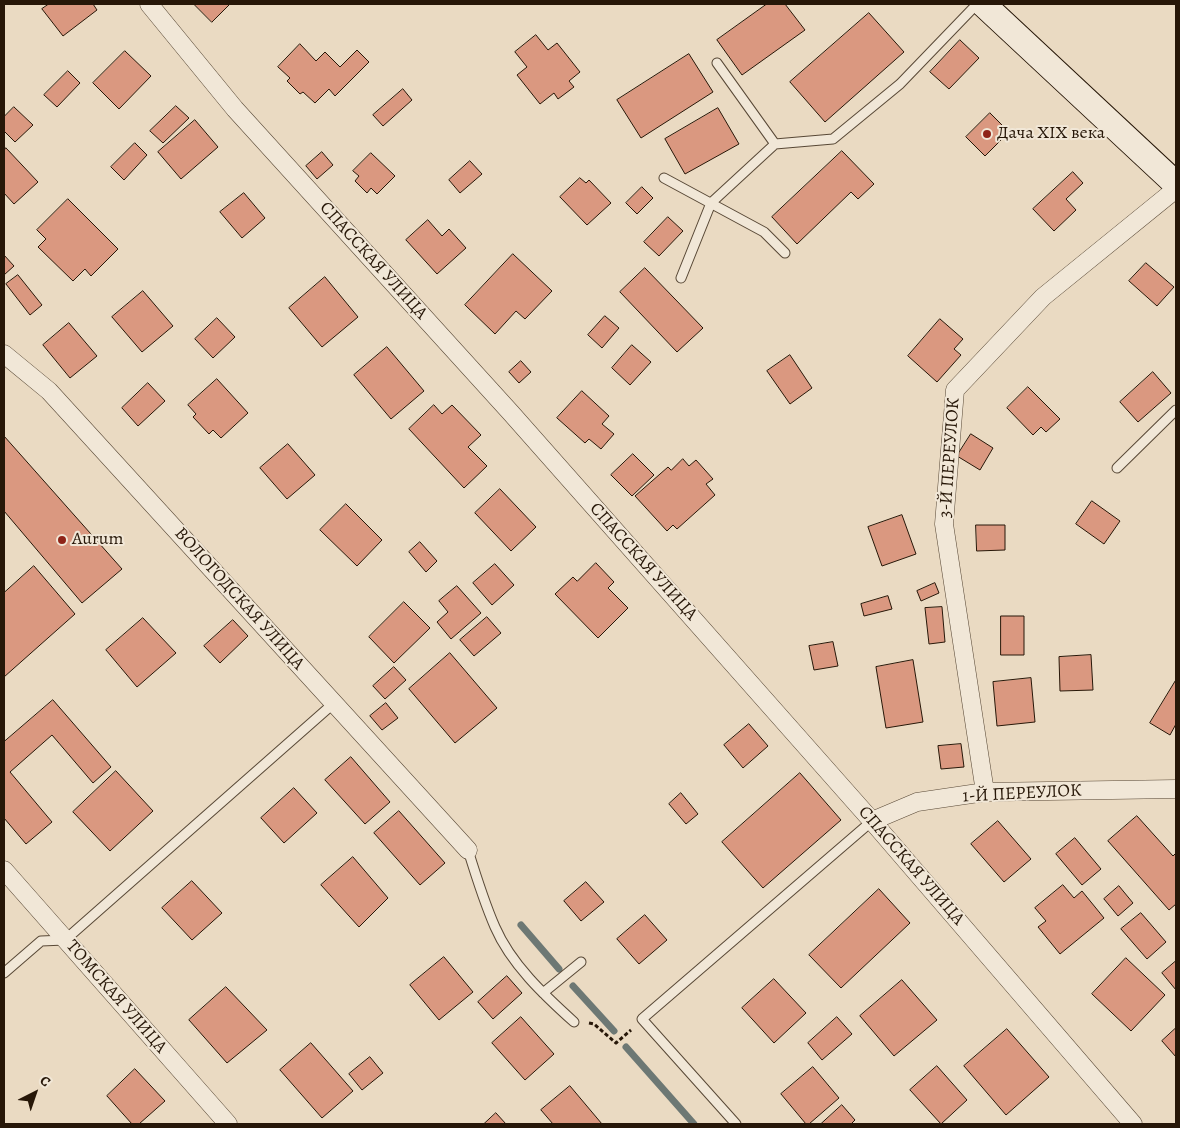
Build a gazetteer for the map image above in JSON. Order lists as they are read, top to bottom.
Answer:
{
  "streets": {
    "street": [
      "СПАССКАЯ УЛИЦА",
      "3-Й ПЕРЕУЛОК",
      "ВОЛОГОДСКАЯ УЛИЦА",
      "1-Й ПЕРЕУЛОК",
      "ТОМСКАЯ УЛИЦА"
    ]
  },
  "crossings": [
    ["СПАССКАЯ УЛИЦА", "1-Й ПЕРЕУЛОК"],
    ["3-Й ПЕРЕУЛОК", "1-Й ПЕРЕУЛОК"]
  ],
  "places": ["Дача XIX века", "Aurum"],
  "north": "top right"
}
